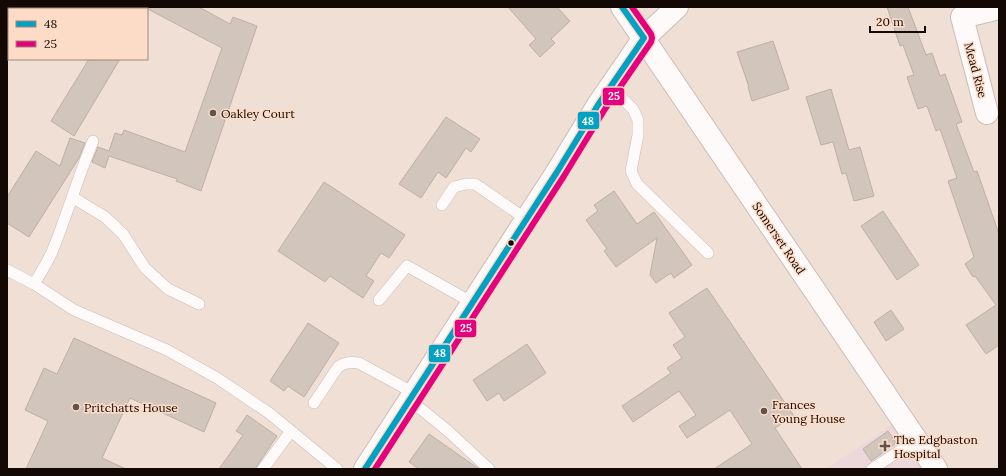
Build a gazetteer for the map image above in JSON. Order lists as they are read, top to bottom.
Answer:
{
  "streets": {
    "street": ["Mead Rise", "Somerset Road"]
  },
  "places": {
    "other": ["Oakley Court", "Pritchatts House", "Frances Young House"],
    "health": ["The Edgbaston Hospital"]
  },
  "lines": ["transit line 48", "transit line 25"],
  "legend": ["48", "25"],
  "scale_bar": "20 m"
}
